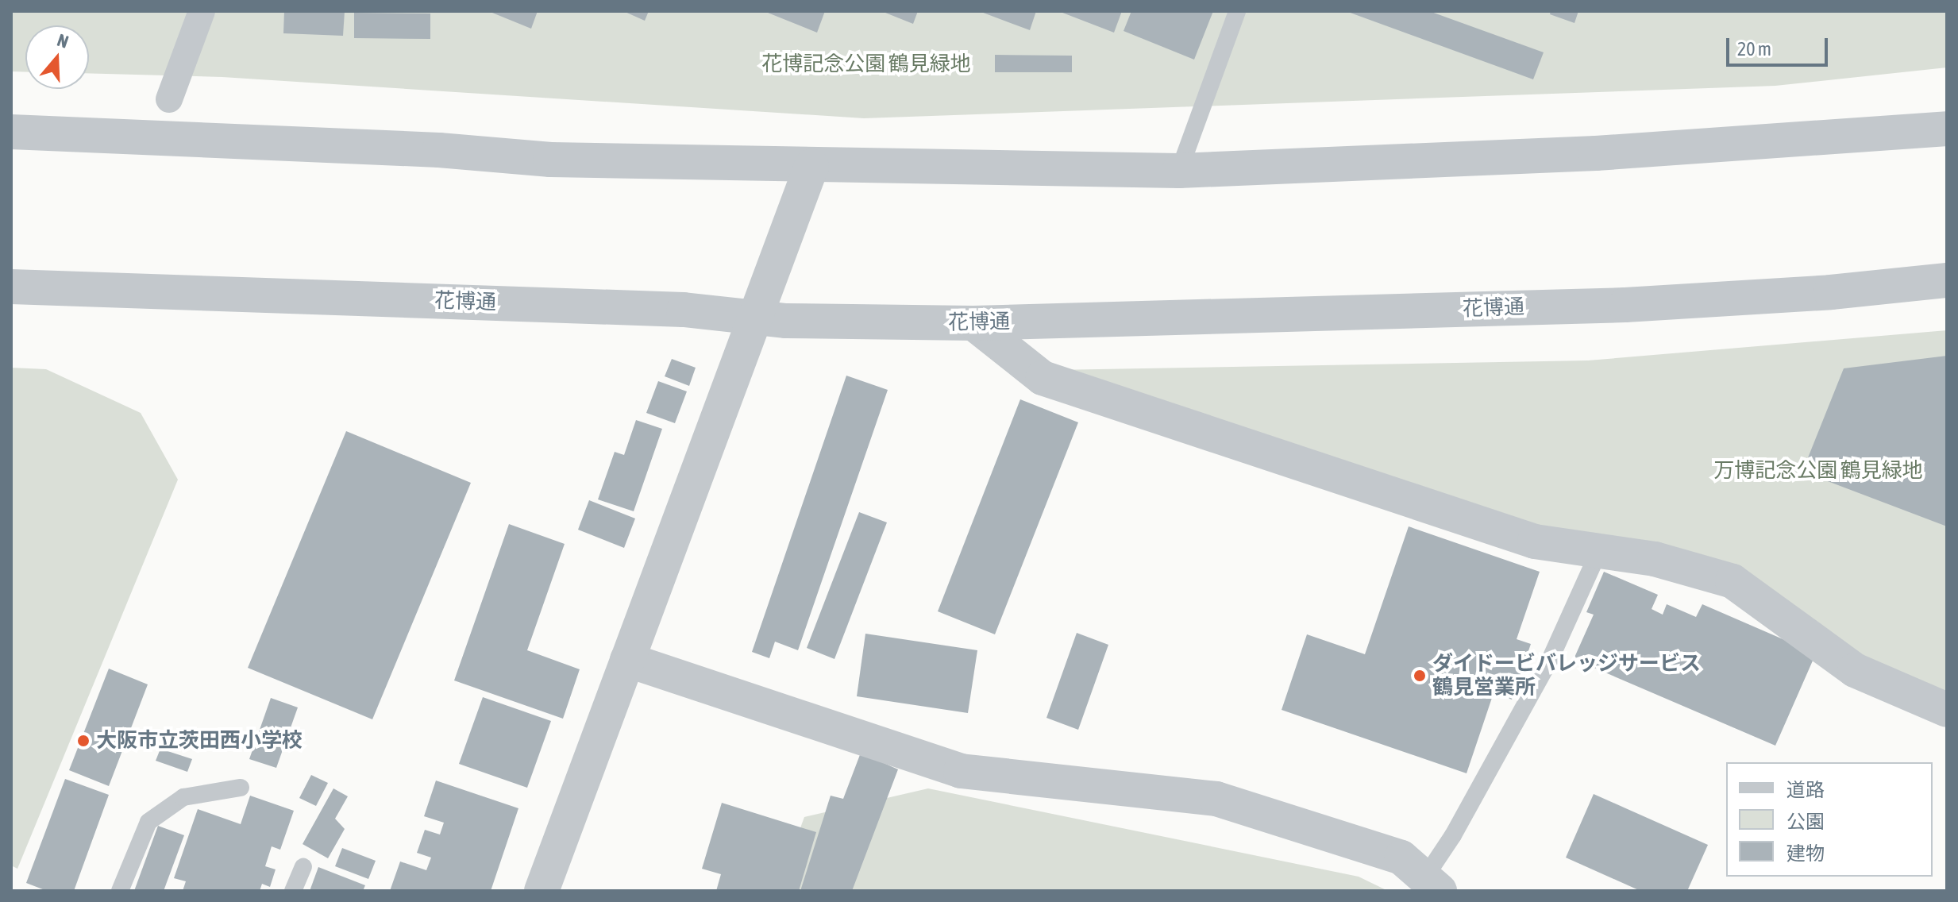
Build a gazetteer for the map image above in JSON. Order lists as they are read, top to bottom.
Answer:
{
  "streets": {
    "street": ["花博通"]
  },
  "parks": ["花博記念公園 鶴見緑地", "万博記念公園 鶴見緑地"],
  "places": ["ダイドービバレッジサービス 鶴見営業所", "大阪市立茨田西小学校"],
  "legend": ["道路", "公園", "建物"],
  "scale_bar": "20 m",
  "north": "top"
}
